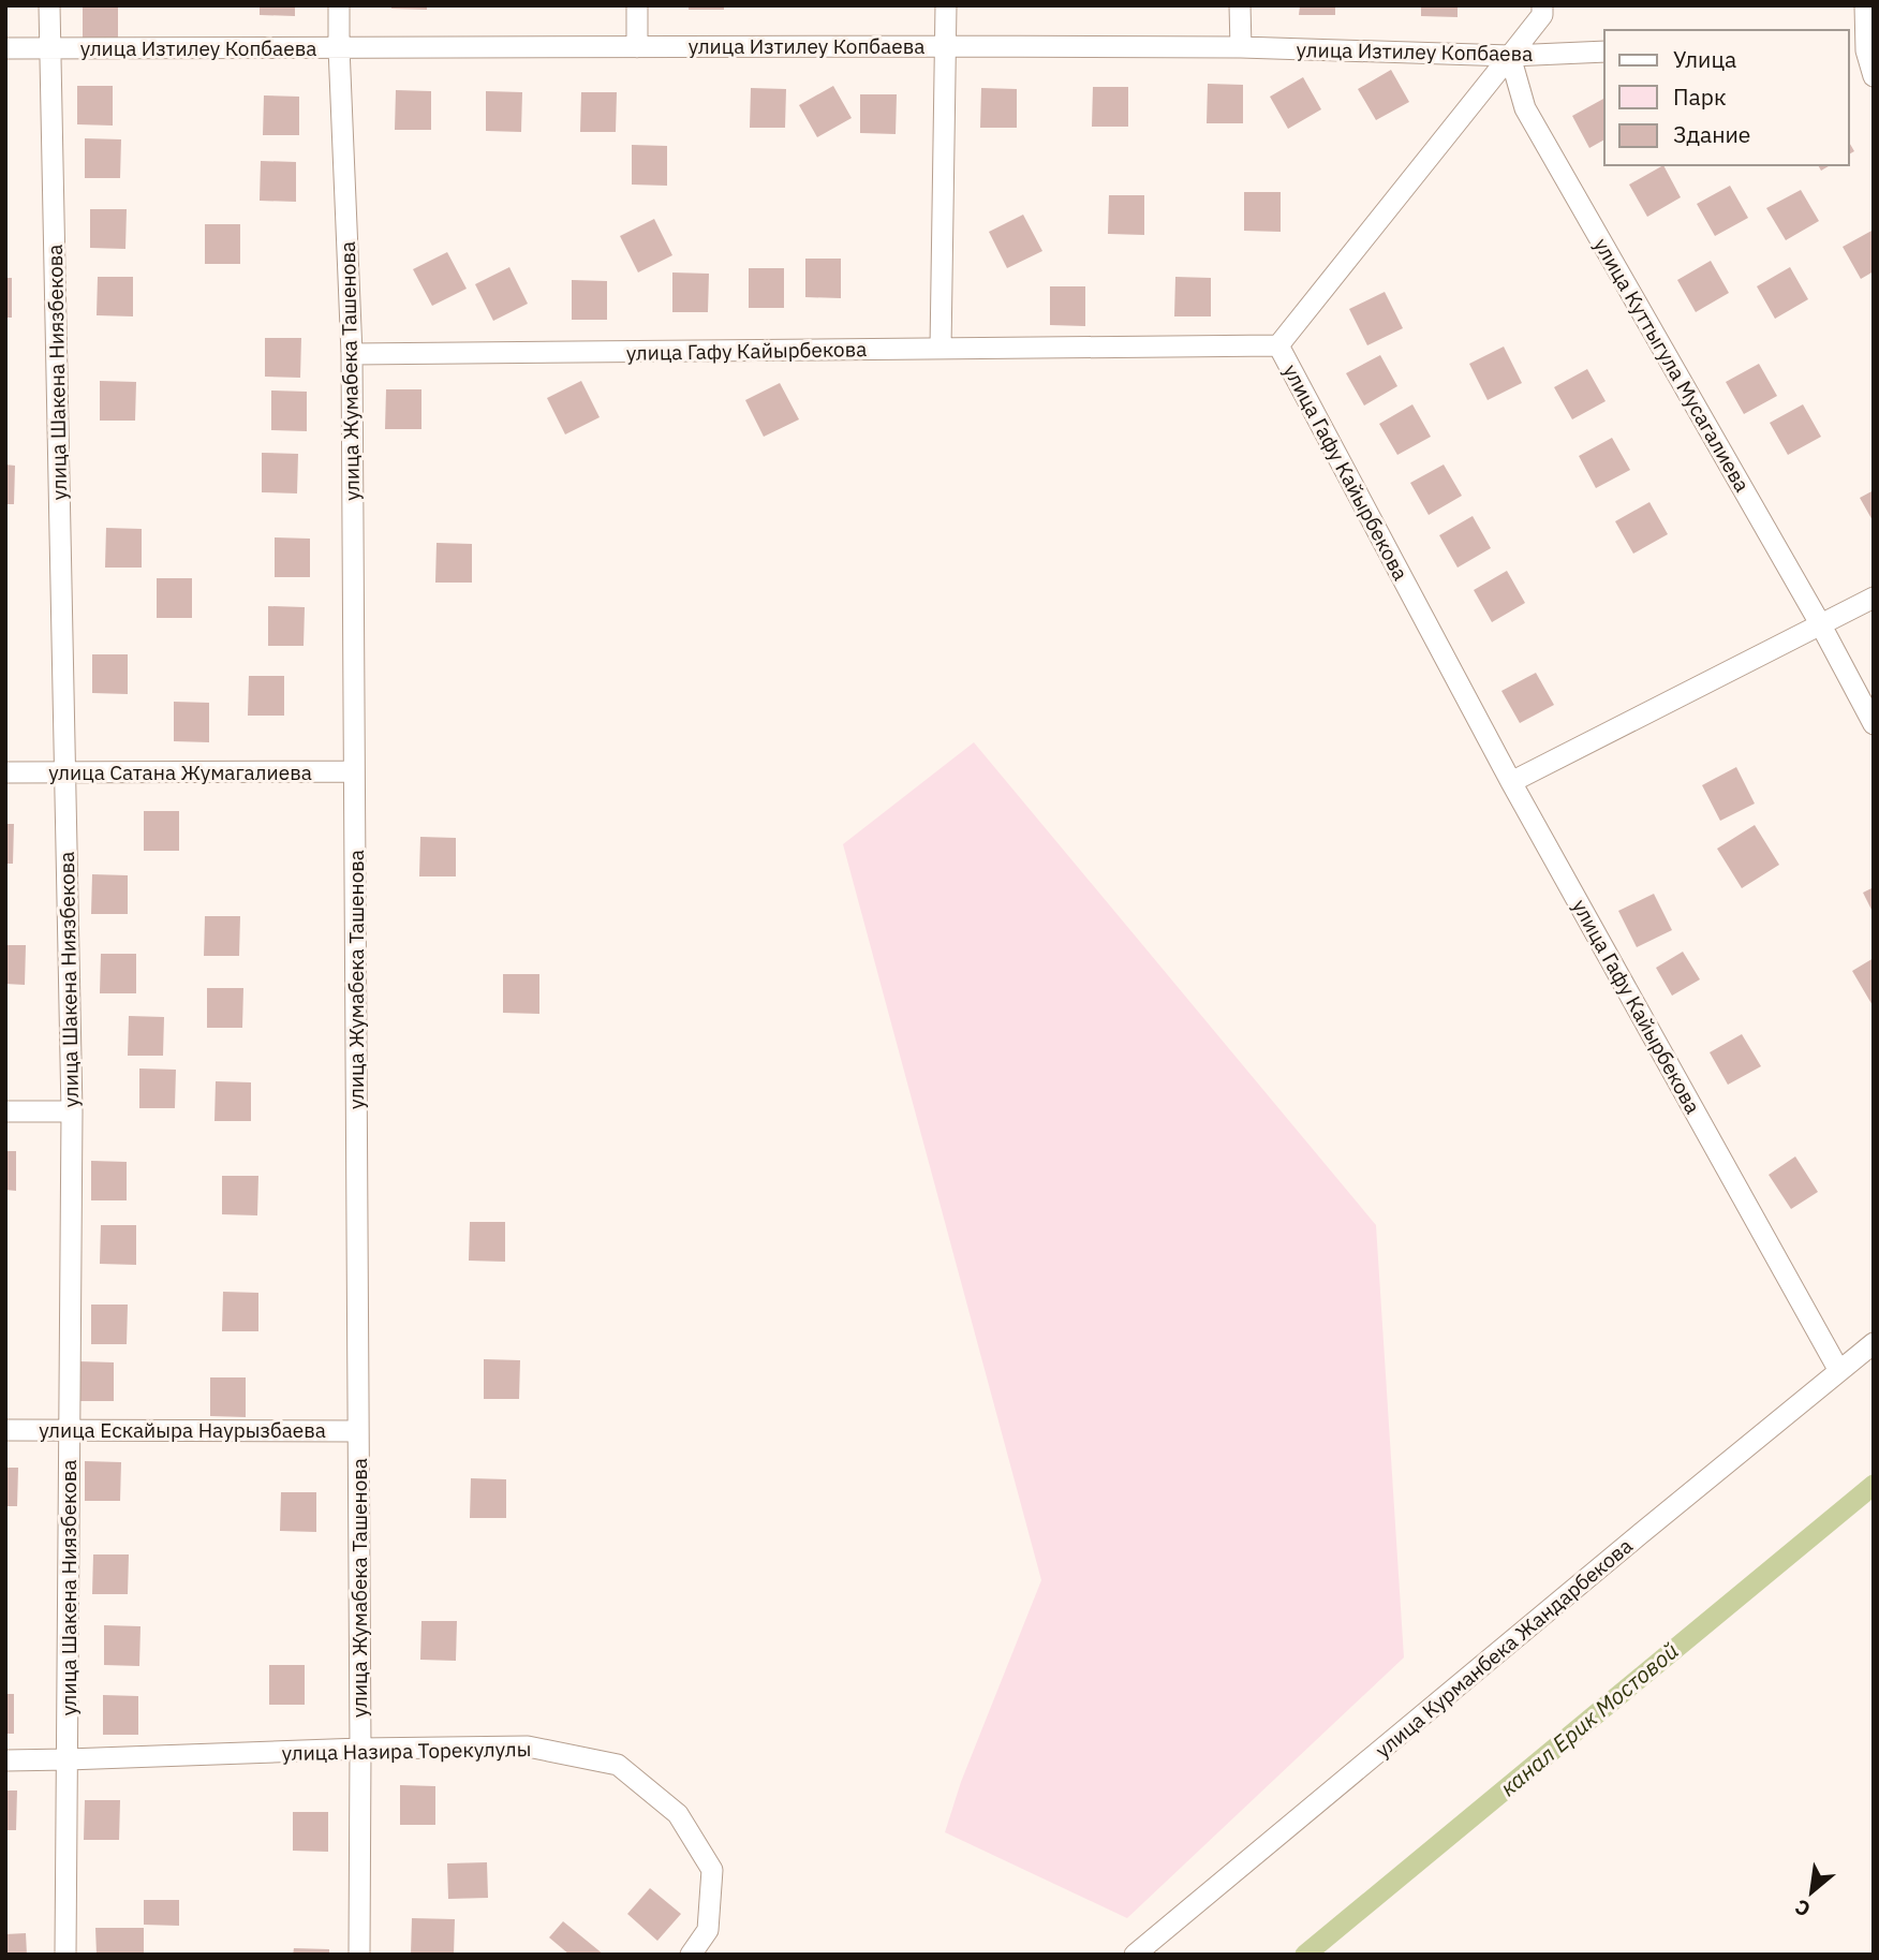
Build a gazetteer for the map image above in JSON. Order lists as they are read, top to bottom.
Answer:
{
  "streets": {
    "street": [
      "улица Изтилеу Копбаева",
      "улица Гафу Кайырбекова",
      "улица Куттыгула Мусагалиева",
      "улица Жумабека Ташенова",
      "улица Шакена Ниязбекова",
      "улица Сатана Жумагалиева",
      "улица Ескайыра Наурызбаева",
      "улица Курманбека Жандарбекова",
      "улица Назира Торекулулы"
    ]
  },
  "crossings": [
    ["улица Изтилеу Копбаева", "улица Куттыгула Мусагалиева"],
    ["улица Изтилеу Копбаева", "улица Жумабека Ташенова"],
    ["улица Изтилеу Копбаева", "улица Шакена Ниязбекова"],
    ["улица Гафу Кайырбекова", "улица Жумабека Ташенова"],
    ["улица Гафу Кайырбекова", "улица Курманбека Жандарбекова"],
    ["улица Жумабека Ташенова", "улица Сатана Жумагалиева"],
    ["улица Жумабека Ташенова", "улица Ескайыра Наурызбаева"],
    ["улица Жумабека Ташенова", "улица Назира Торекулулы"],
    ["улица Шакена Ниязбекова", "улица Сатана Жумагалиева"],
    ["улица Шакена Ниязбекова", "улица Ескайыра Наурызбаева"],
    ["улица Шакена Ниязбекова", "улица Назира Торекулулы"]
  ],
  "water": ["канал Ерик Мостовой"],
  "legend": ["Улица", "Парк", "Здание"],
  "north": "bottom left"
}
